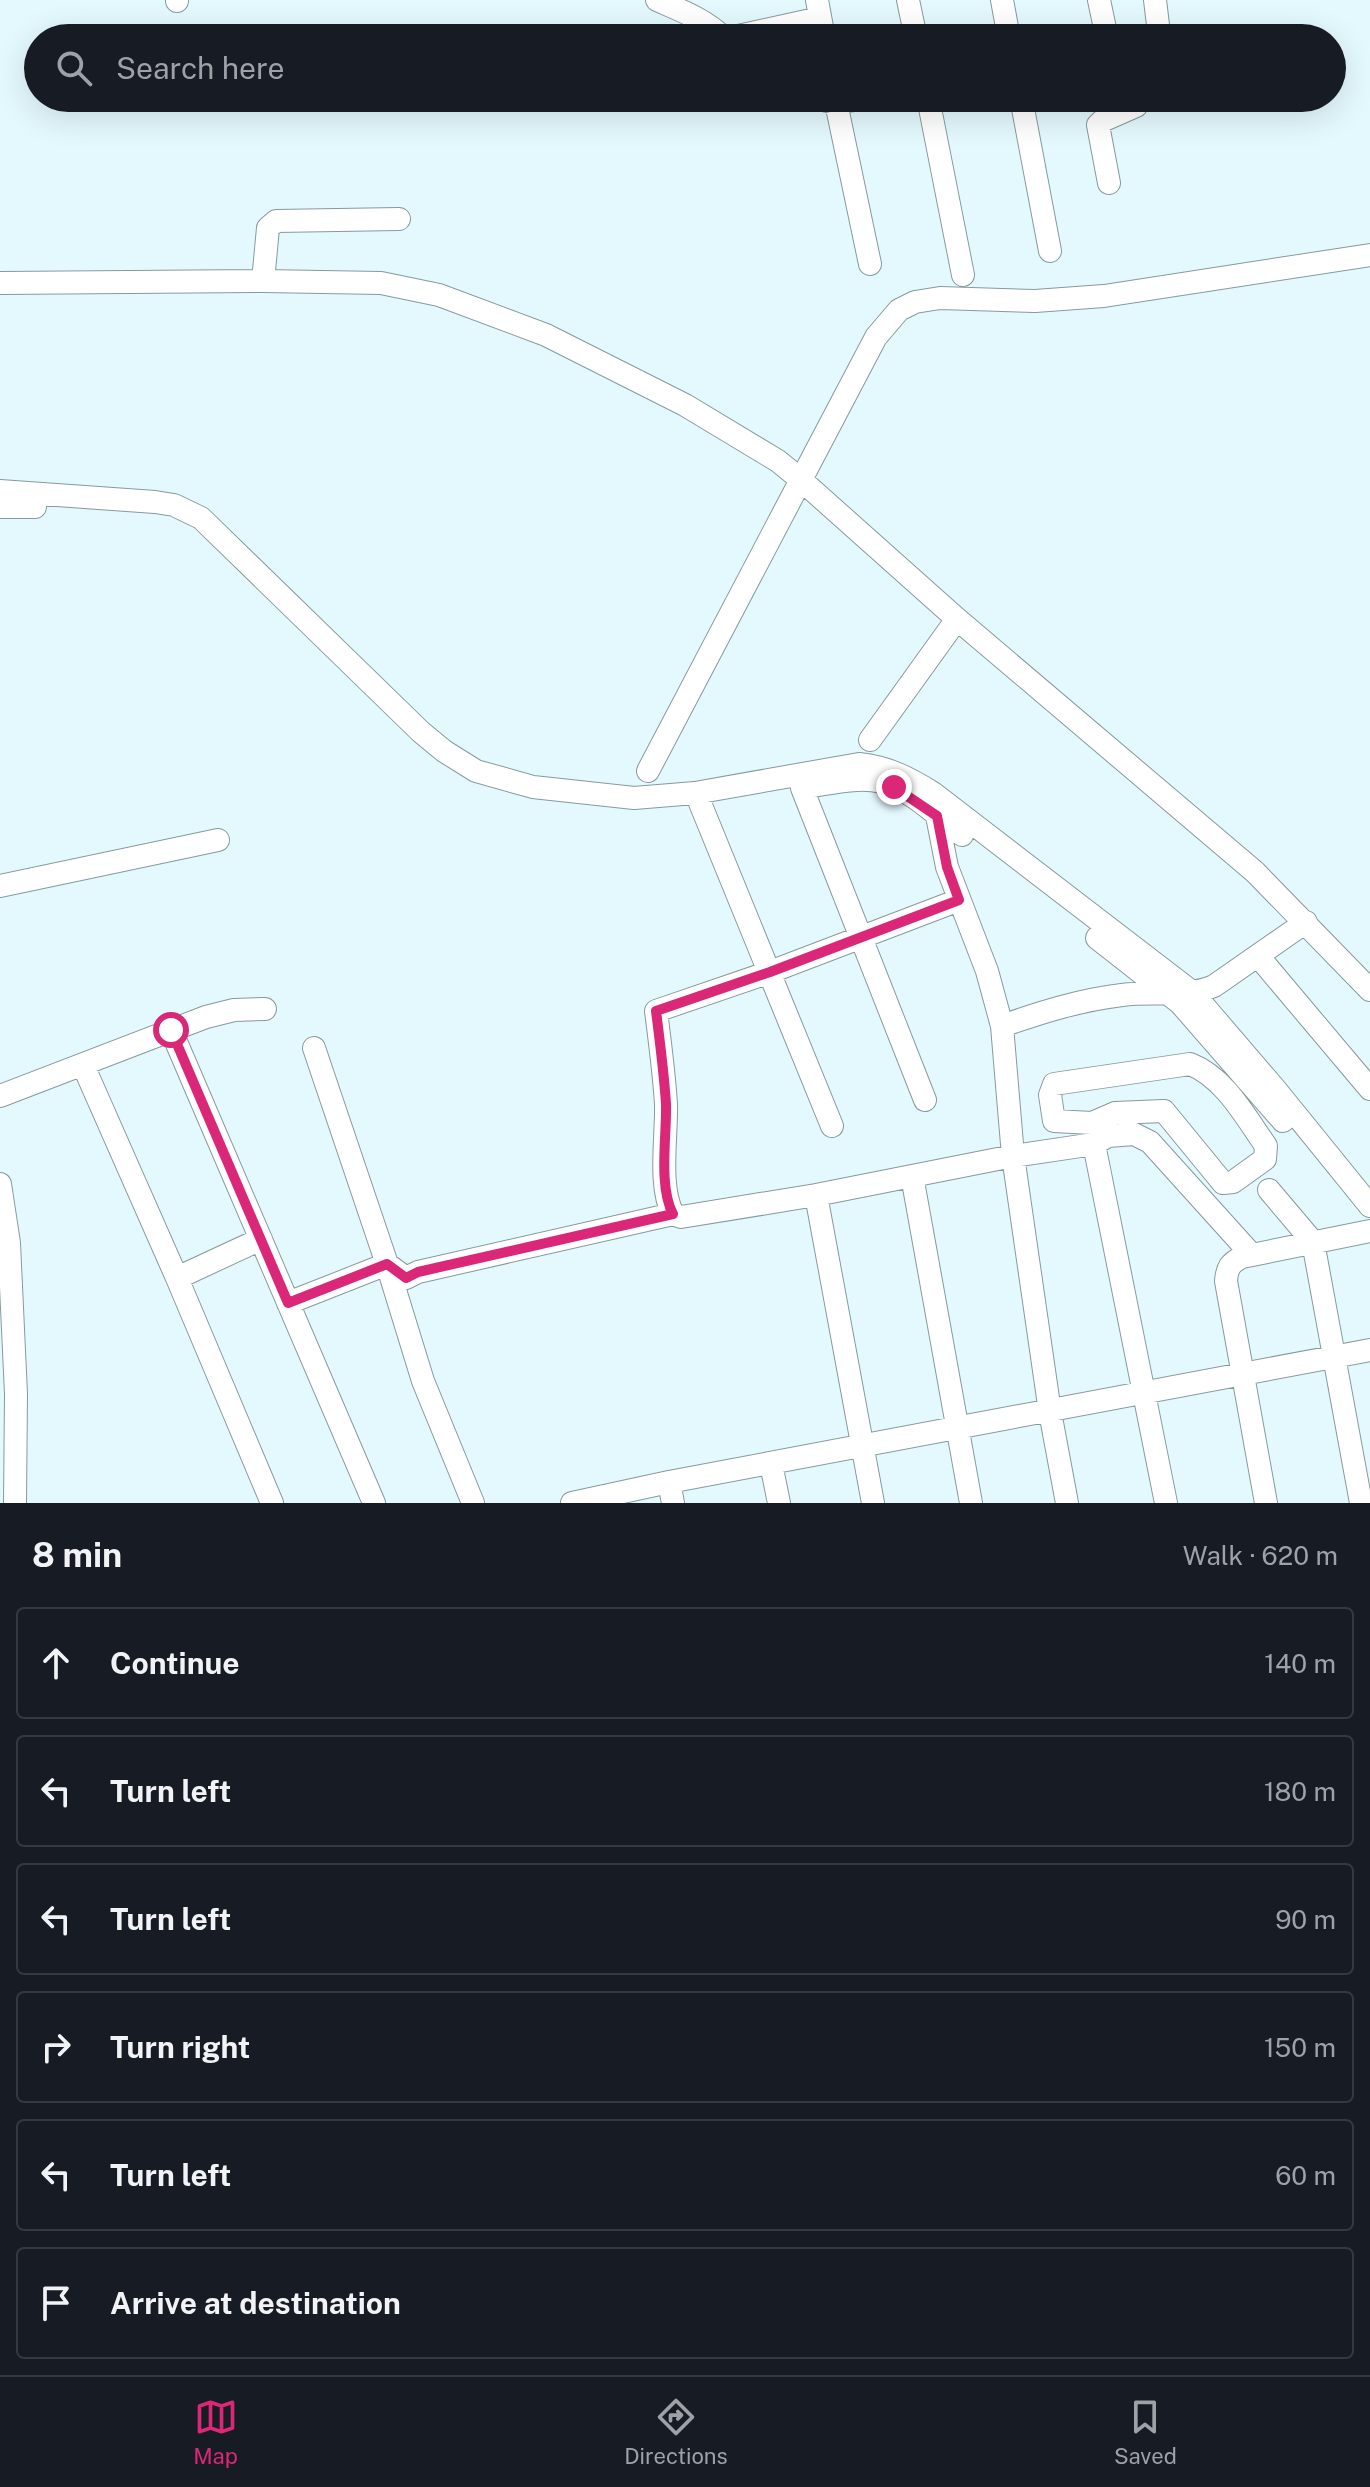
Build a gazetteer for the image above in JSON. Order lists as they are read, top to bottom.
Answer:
{
  "page": {
    "search": "Search here",
    "heading": ["8 min", "Walk · 620 m"],
    "list": [
      ["Continue", "140 m"],
      ["Turn left", "180 m"],
      ["Turn left", "90 m"],
      ["Turn right", "150 m"],
      ["Turn left", "60 m"],
      "Arrive at destination"
    ],
    "nav": ["Map", "Directions", "Saved"]
  }
}
